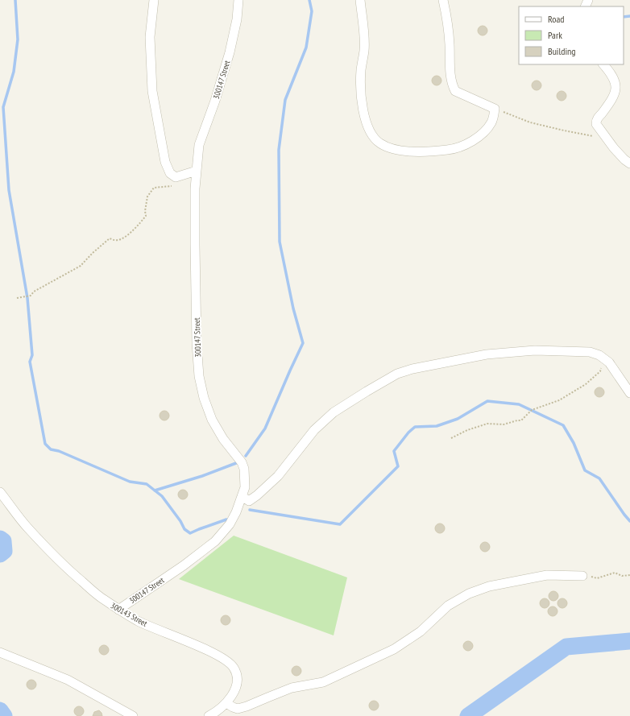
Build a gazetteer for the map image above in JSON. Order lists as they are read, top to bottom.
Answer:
{
  "streets": {
    "street": ["300147 Street", "300143 Street"]
  },
  "crossings": [
    ["300147 Street", "300143 Street"]
  ],
  "legend": ["Road", "Park", "Building"]
}
